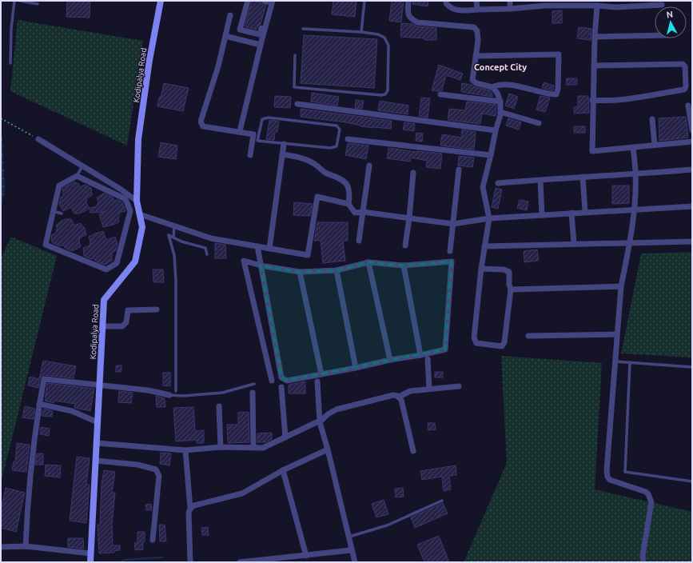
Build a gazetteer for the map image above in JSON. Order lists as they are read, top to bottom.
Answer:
{
  "streets": {
    "main road": ["Kodipalya Road"]
  },
  "districts": ["Concept City"],
  "north": "top"
}
